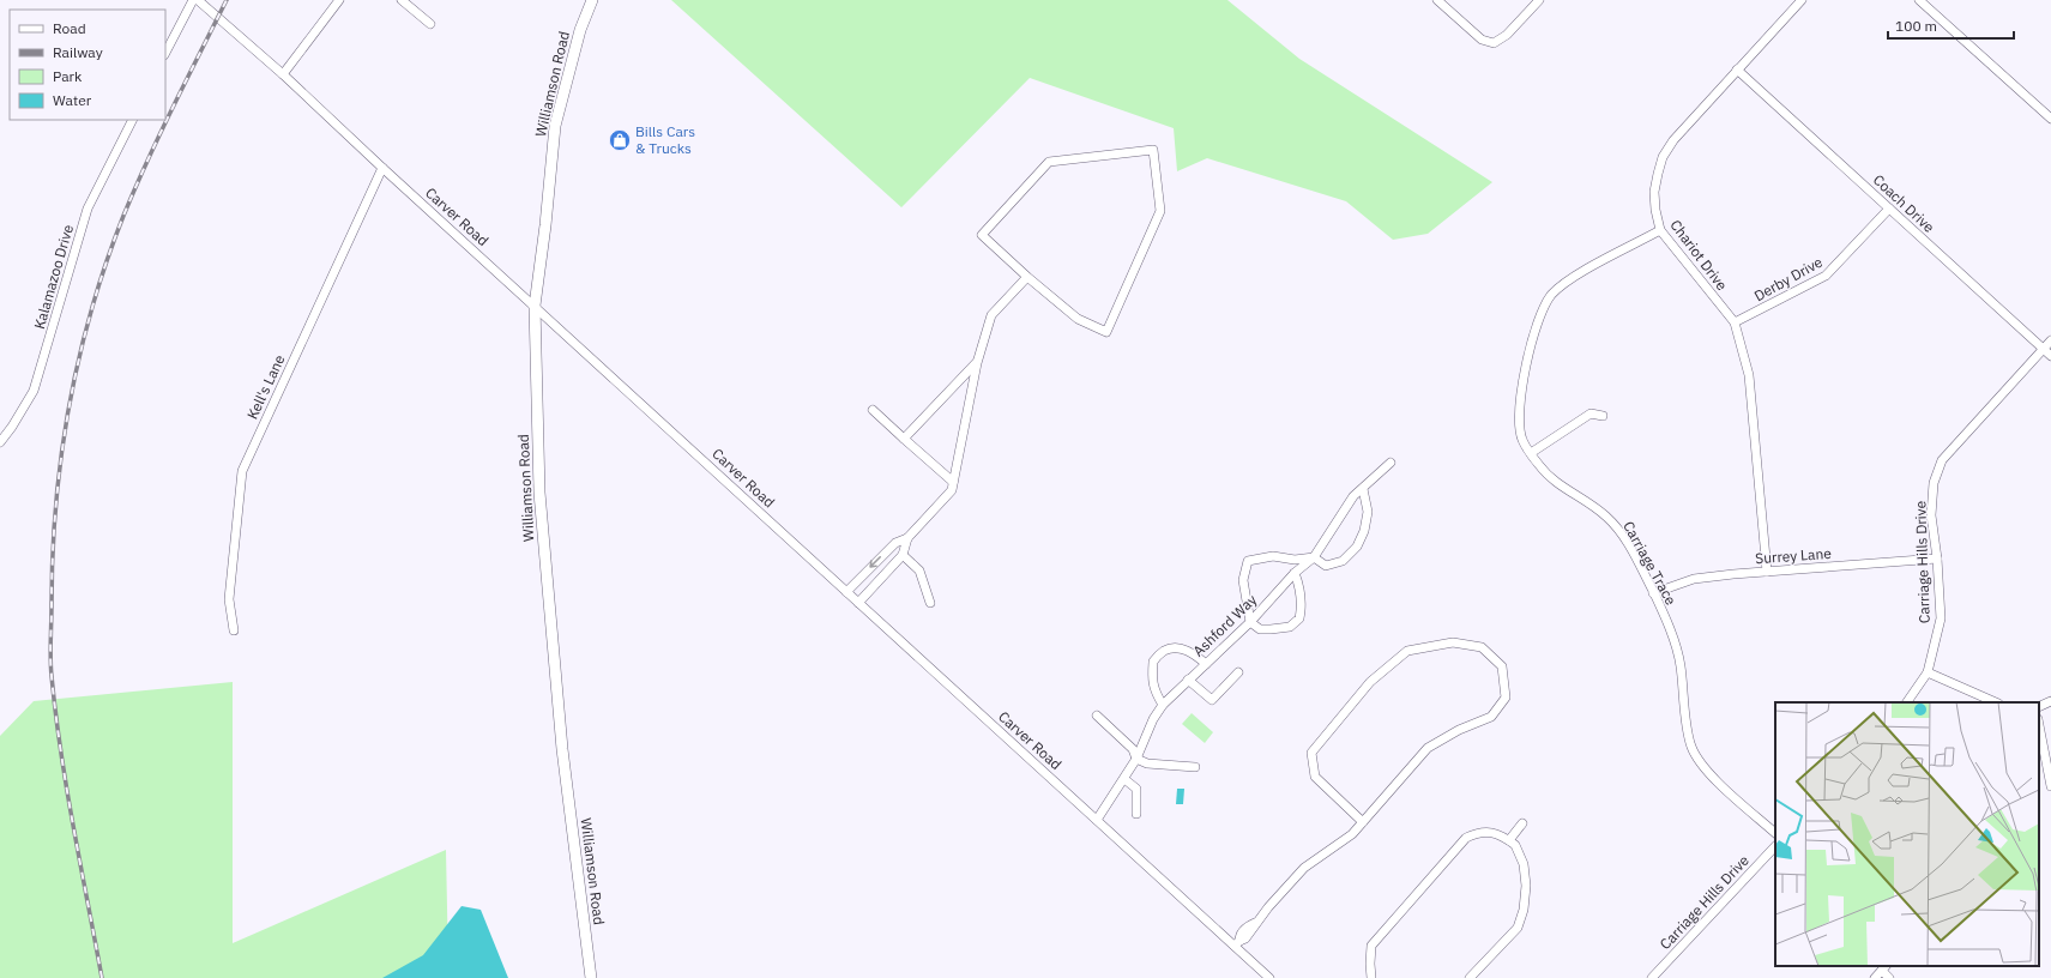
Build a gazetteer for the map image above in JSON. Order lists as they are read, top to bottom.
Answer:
{
  "streets": {
    "main road": ["Williamson Road"],
    "street": [
      "Coach Drive",
      "Carver Road",
      "Chariot Drive",
      "Kalamazoo Drive",
      "Derby Drive",
      "Kell's Lane",
      "Surrey Lane",
      "Carriage Hills Drive",
      "Carriage Trace",
      "Ashford Way"
    ]
  },
  "crossings": [
    ["Williamson Road", "Carver Road"],
    ["Coach Drive", "Chariot Drive"],
    ["Coach Drive", "Derby Drive"],
    ["Coach Drive", "Carriage Hills Drive"],
    ["Carver Road", "Kell's Lane"],
    ["Carver Road", "Ashford Way"],
    ["Chariot Drive", "Derby Drive"],
    ["Chariot Drive", "Surrey Lane"],
    ["Chariot Drive", "Carriage Trace"],
    ["Surrey Lane", "Carriage Hills Drive"],
    ["Surrey Lane", "Carriage Trace"]
  ],
  "places": {
    "shop": ["Bills Cars & Trucks"]
  },
  "legend": [
    "Road",
    "Railway",
    "Park",
    "Water"
  ],
  "scale_bar": "100 m"
}
